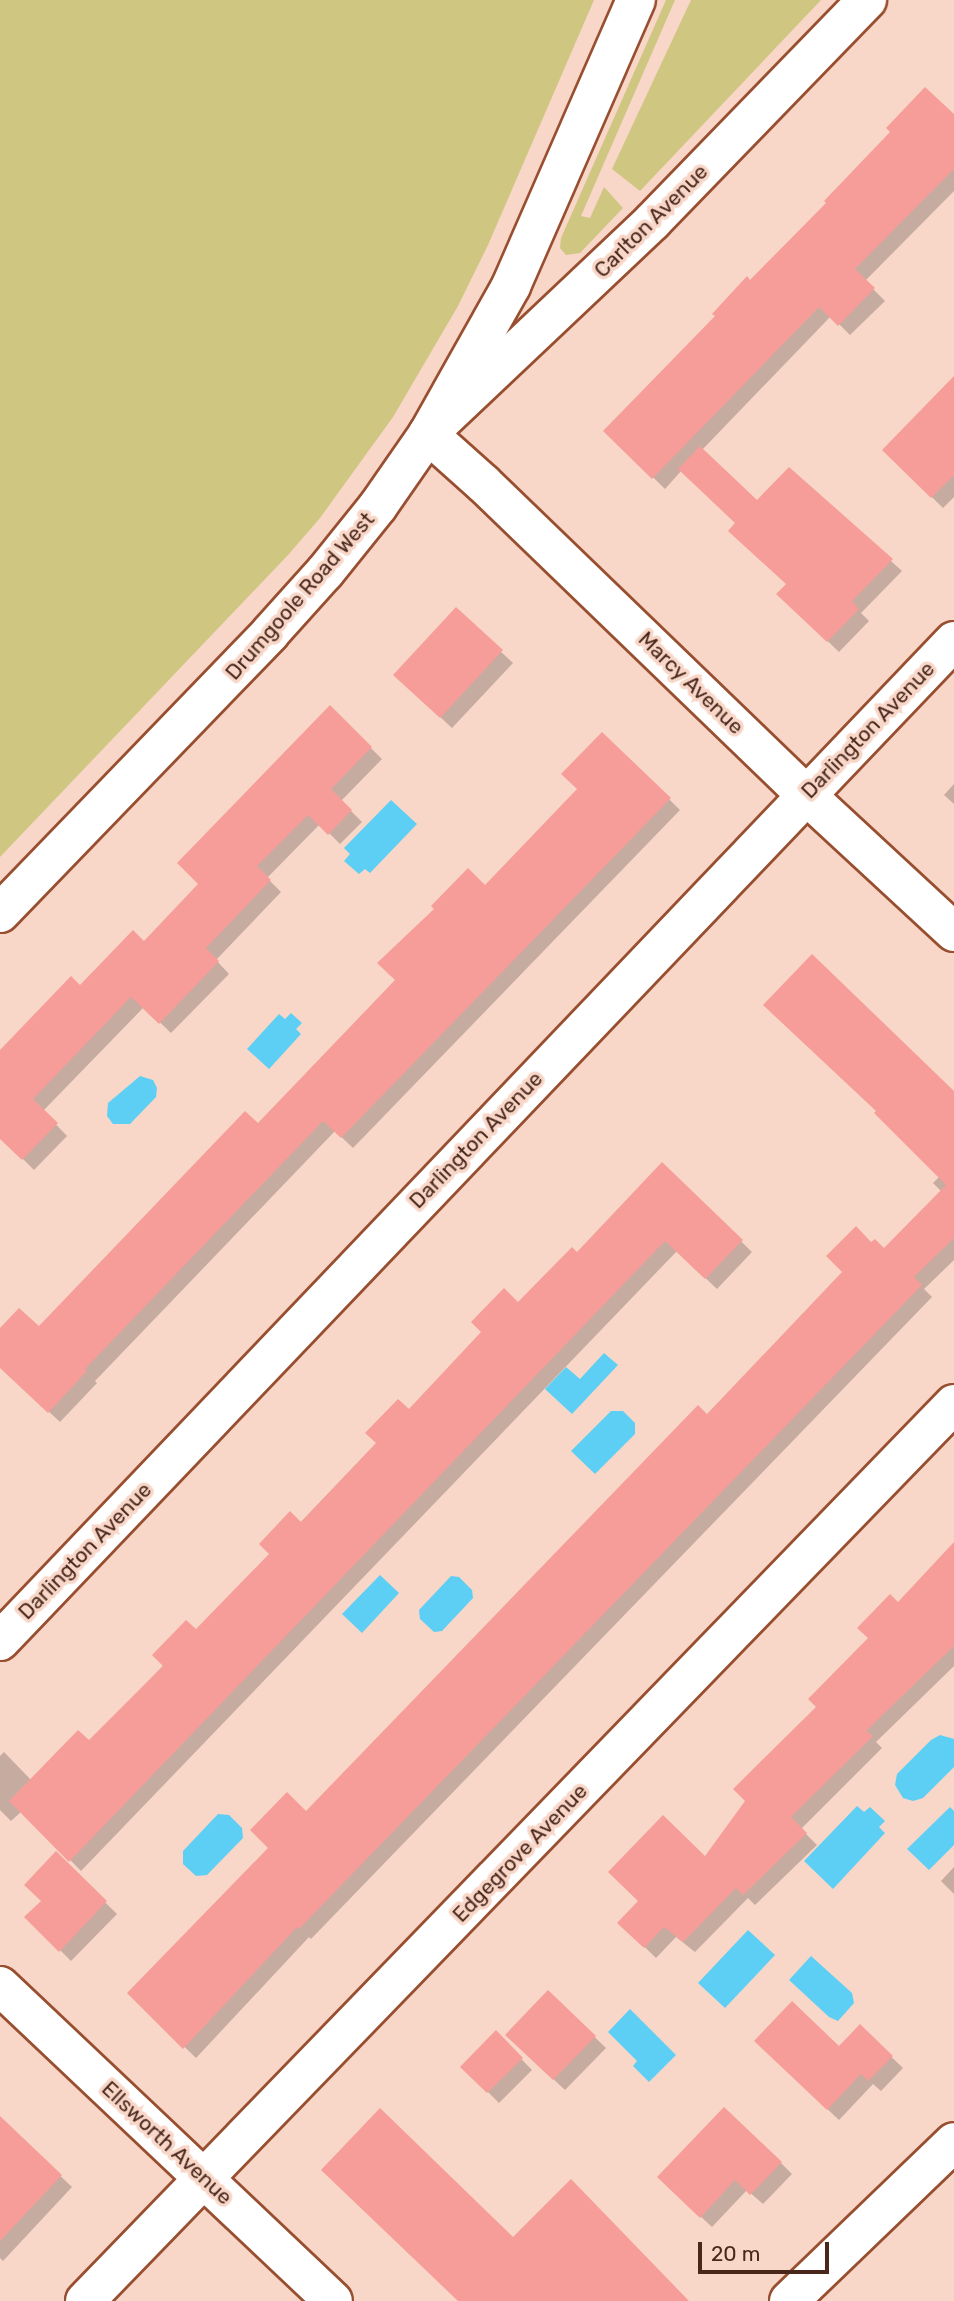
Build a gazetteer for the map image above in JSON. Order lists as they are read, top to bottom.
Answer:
{
  "streets": {
    "street": [
      "Carlton Avenue",
      "Drumgoole Road West",
      "Marcy Avenue",
      "Darlington Avenue",
      "Edgegrove Avenue",
      "Ellsworth Avenue"
    ]
  },
  "crossings": [
    ["Carlton Avenue", "Drumgoole Road West"],
    ["Carlton Avenue", "Marcy Avenue"],
    ["Drumgoole Road West", "Marcy Avenue"],
    ["Marcy Avenue", "Darlington Avenue"],
    ["Edgegrove Avenue", "Ellsworth Avenue"]
  ],
  "scale_bar": "20 m"
}
